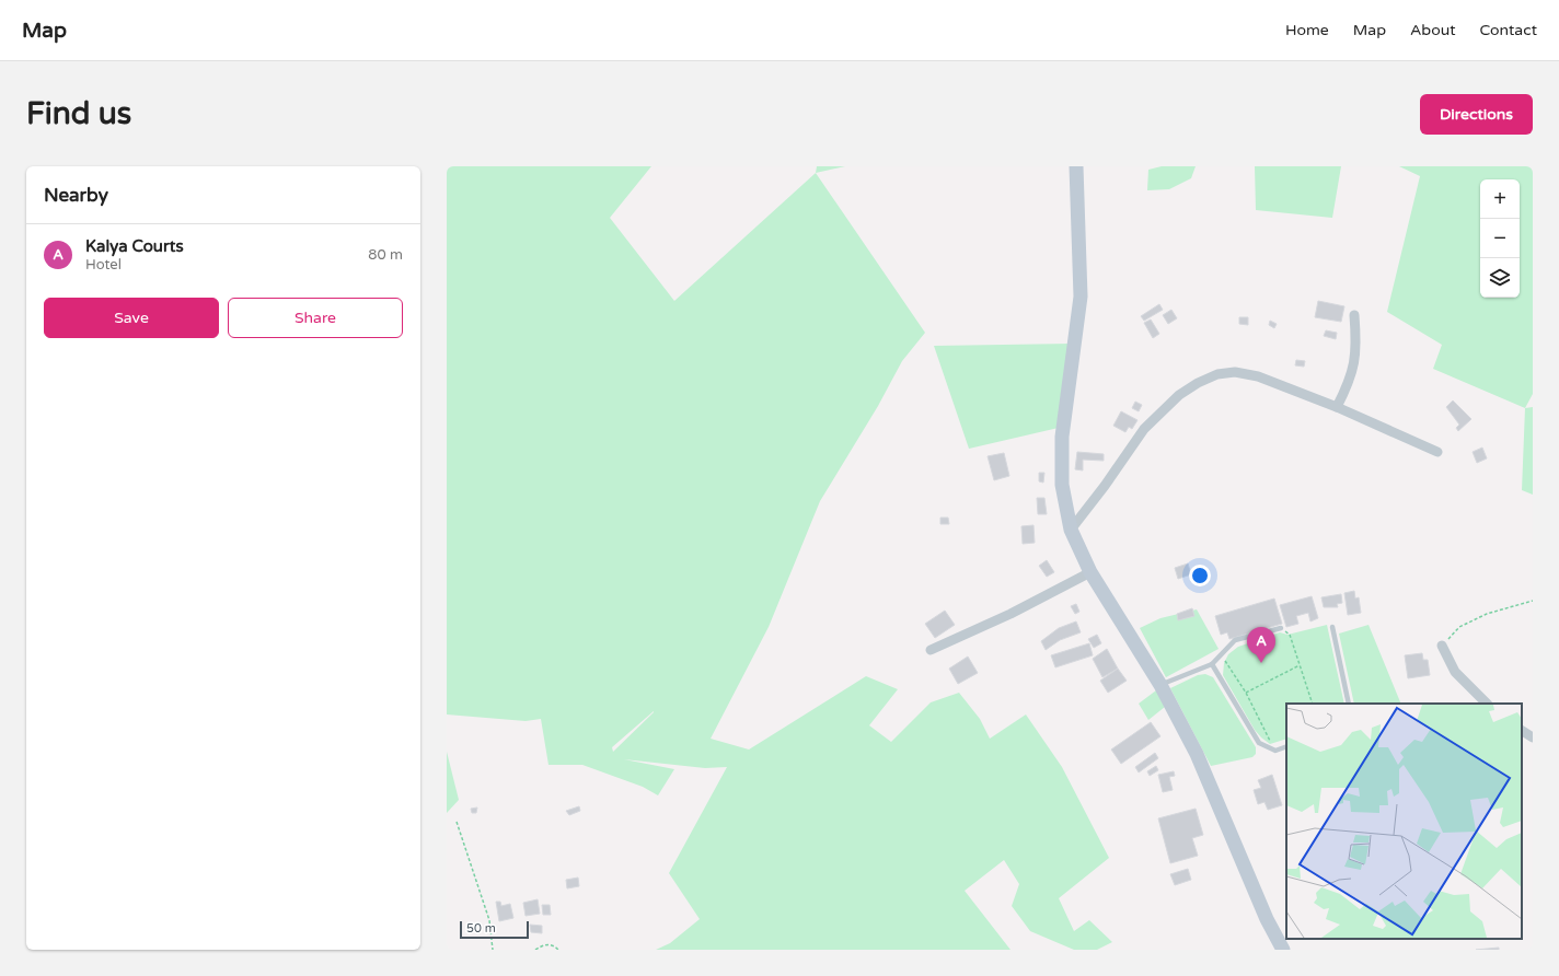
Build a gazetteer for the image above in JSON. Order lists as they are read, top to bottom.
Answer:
{
  "scale_bar": "50 m",
  "page": {
    "header": "Map",
    "nav": [
      "Home",
      "Map",
      "About",
      "Contact"
    ],
    "buttons": [
      "Directions",
      ["Save", "Share"]
    ],
    "title": "Find us",
    "heading": "Nearby",
    "map_buttons": ["+", "−"],
    "list": [
      {
        "mark": "A",
        "name": "Kalya Courts",
        "note": "Hotel",
        "value": "80 m"
      }
    ],
    "pins": "A",
    "scale": "50 m"
  }
}
